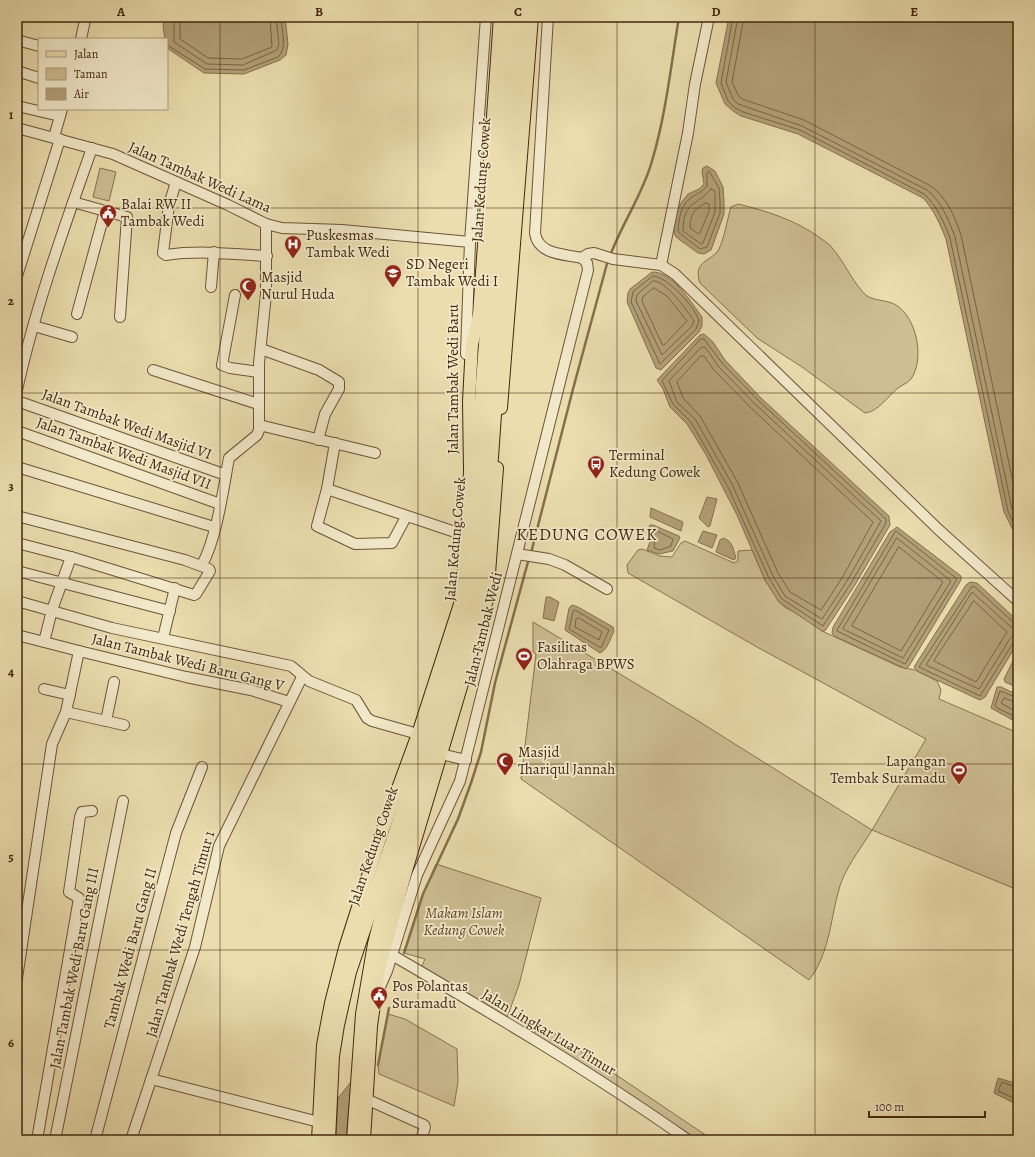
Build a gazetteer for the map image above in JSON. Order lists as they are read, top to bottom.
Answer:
{
  "streets": {
    "highway": ["Jalan Kedung Cowek"],
    "main road": ["Jalan Tambak Wedi Baru"],
    "street": [
      "Jalan Tambak Wedi Lama",
      "Jalan Tambak Wedi Masjid VI",
      "Jalan Tambak Wedi Masjid VII",
      "Jalan Tambak Wedi",
      "Jalan Tambak Wedi Baru Gang V",
      "Jalan Tambak Wedi Tengah Timur 1",
      "Tambak Wedi Baru Gang II",
      "Jalan Tambak Wedi Baru Gang III",
      "Jalan Lingkar Luar Timur"
    ]
  },
  "crossings": [
    ["Jalan Tambak Wedi Lama", "Jalan Tambak Wedi Baru"],
    ["Jalan Kedung Cowek", "Jalan Tambak Wedi Baru"],
    ["Jalan Kedung Cowek", "Jalan Tambak Wedi"],
    ["Jalan Tambak Wedi", "Jalan Lingkar Luar Timur"],
    ["Jalan Tambak Wedi Baru Gang V", "Jalan Tambak Wedi Tengah Timur 1"]
  ],
  "districts": ["KEDUNG COWEK"],
  "parks": ["Makam Islam Kedung Cowek"],
  "places": {
    "public building": ["Balai RW II Tambak Wedi", "Pos Polantas Suramadu"],
    "hospital": ["Puskesmas Tambak Wedi"],
    "school or university": ["SD Negeri Tambak Wedi I"],
    "mosque": ["Masjid Nurul Huda", "Masjid Thariqul Jannah"],
    "bus stop": ["Terminal Kedung Cowek"],
    "sports": ["Fasilitas Olahraga BPWS", "Lapangan Tembak Suramadu"]
  },
  "legend": ["Jalan", "Taman", "Air"],
  "scale_bar": "100 m",
  "grid": {
    "columns": [
      "A",
      "B",
      "C",
      "D",
      "E"
    ],
    "rows": [
      "1",
      "2",
      "3",
      "4",
      "5",
      "6"
    ]
  }
}
